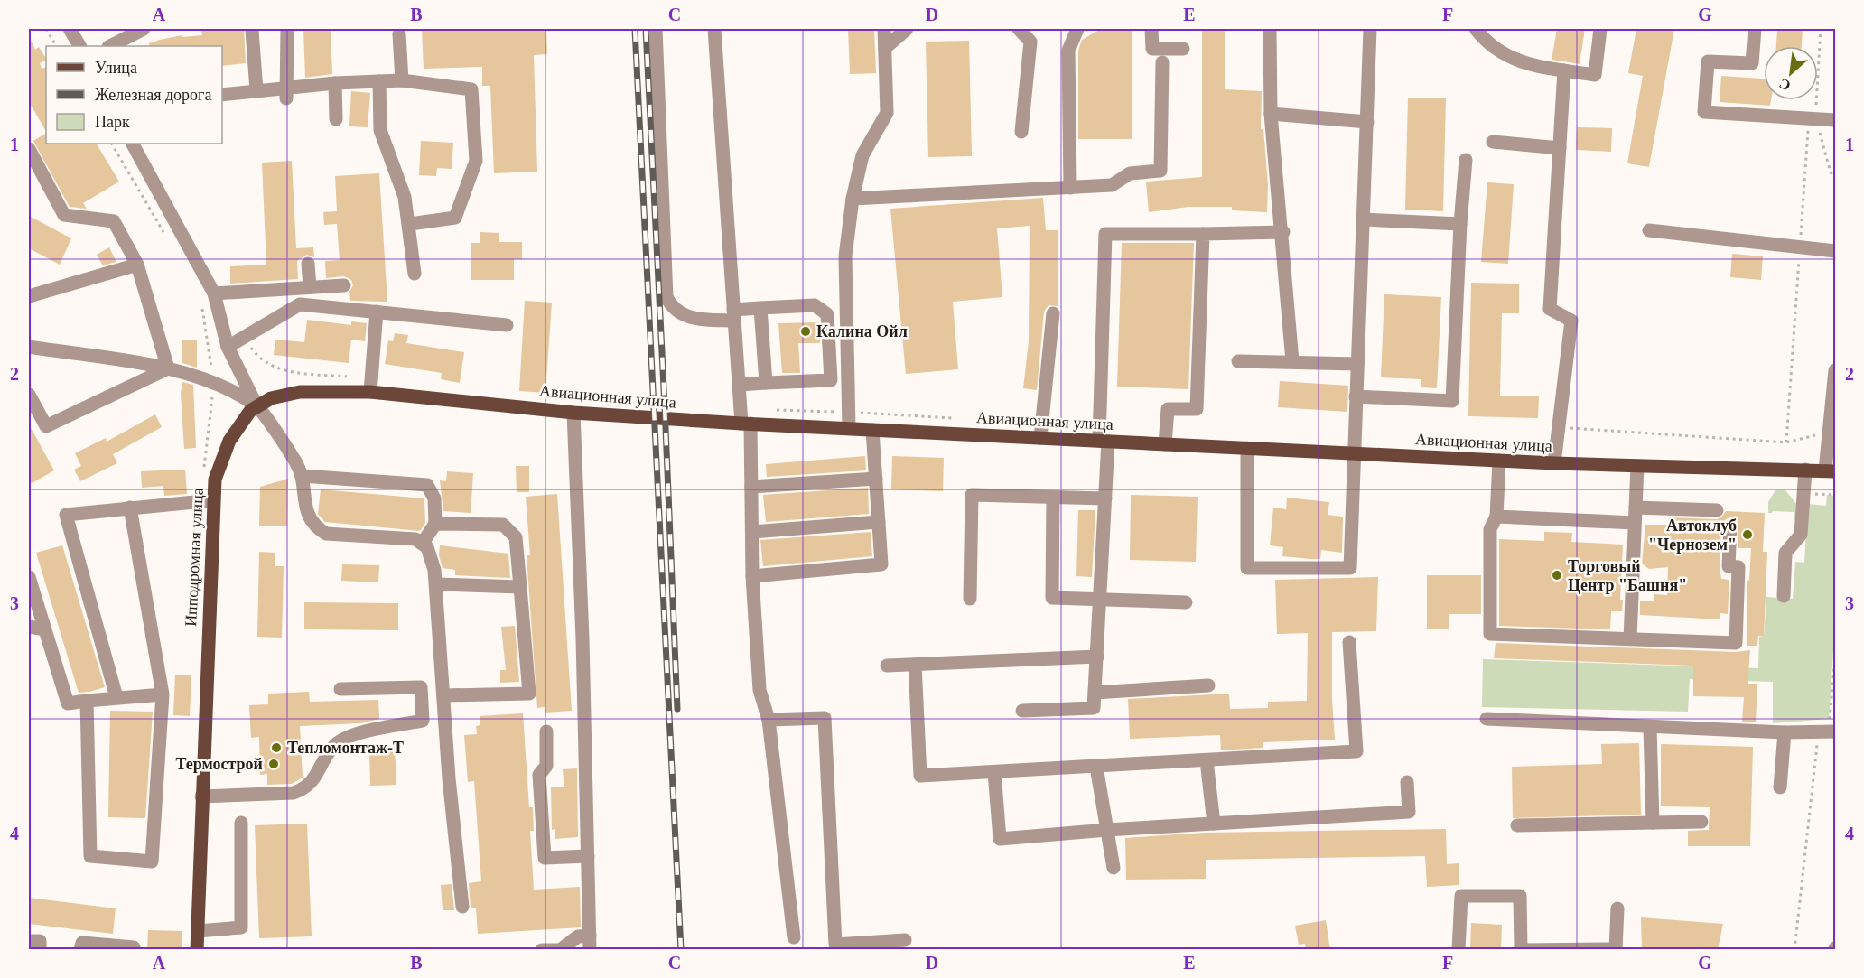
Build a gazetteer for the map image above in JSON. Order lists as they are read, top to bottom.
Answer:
{
  "streets": {
    "main road": ["Авиационная улица", "Ипподромная улица"]
  },
  "crossings": [
    ["Авиационная улица", "Ипподромная улица"]
  ],
  "places": [
    "Калина Ойл",
    "Автоклуб \"Чернозем\"",
    "Торговый Центр \"Башня\"",
    "Тепломонтаж-Т",
    "Термострой"
  ],
  "legend": ["Улица", "Железная дорога", "Парк"],
  "north": "bottom left",
  "grid": {
    "columns": [
      "A",
      "B",
      "C",
      "D",
      "E",
      "F",
      "G"
    ],
    "rows": [
      "1",
      "2",
      "3",
      "4"
    ]
  }
}
